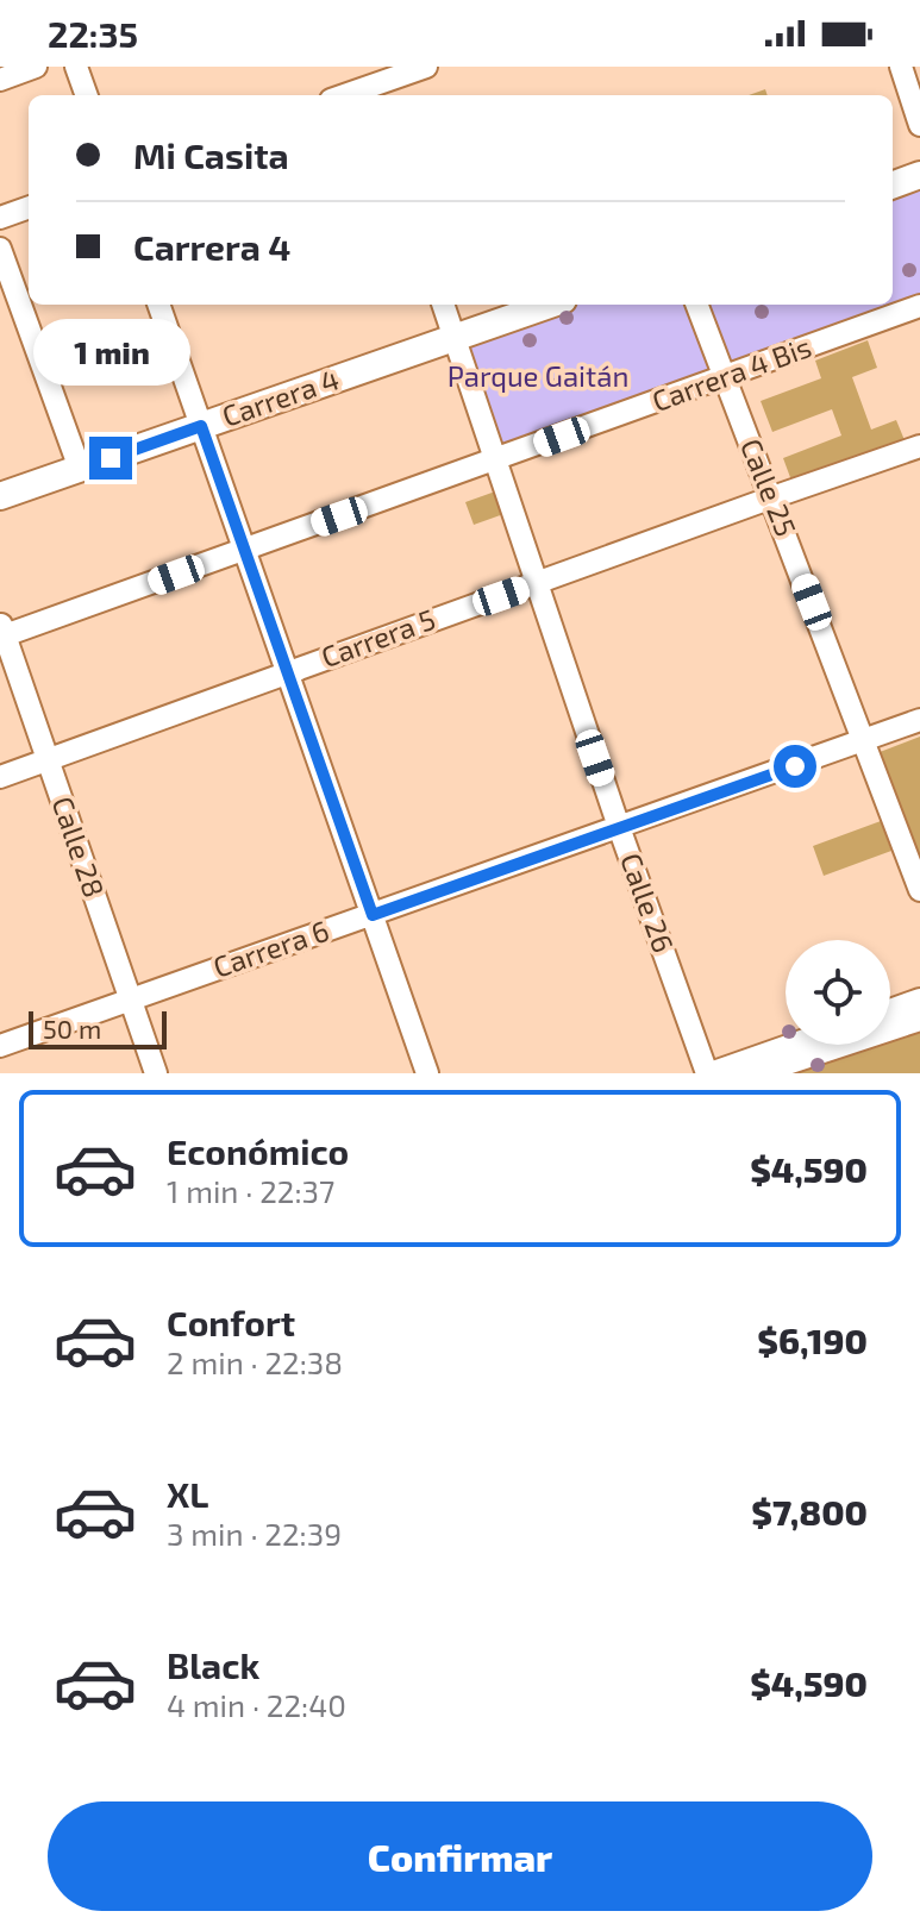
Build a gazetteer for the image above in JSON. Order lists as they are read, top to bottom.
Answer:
{
  "streets": {
    "main road": ["Carrera 4"],
    "street": [
      "Carrera 4 Bis",
      "Calle 25",
      "Carrera 5",
      "Calle 28",
      "Calle 26",
      "Carrera 6"
    ]
  },
  "crossings": [
    ["Carrera 4 Bis", "Calle 25"],
    ["Carrera 4 Bis", "Calle 28"],
    ["Carrera 4 Bis", "Calle 26"],
    ["Carrera 4", "Calle 26"],
    ["Calle 25", "Carrera 5"],
    ["Calle 25", "Carrera 6"],
    ["Carrera 5", "Calle 28"],
    ["Carrera 5", "Calle 26"],
    ["Calle 28", "Carrera 6"],
    ["Calle 26", "Carrera 6"]
  ],
  "parks": ["Parque Gaitán"],
  "scale_bar": "50 m",
  "page": {
    "status": "22:35",
    "banner": ["Mi Casita", "Carrera 4"],
    "bubble": "1 min",
    "scale": "50 m",
    "list": [
      {
        "name": "Económico",
        "note": "1 min · 22:37",
        "value": "$4,590"
      },
      {
        "name": "Confort",
        "note": "2 min · 22:38",
        "value": "$6,190"
      },
      {
        "name": "XL",
        "note": "3 min · 22:39",
        "value": "$7,800"
      },
      {
        "name": "Black",
        "note": "4 min · 22:40",
        "value": "$4,590"
      }
    ],
    "buttons": "Confirmar"
  }
}
